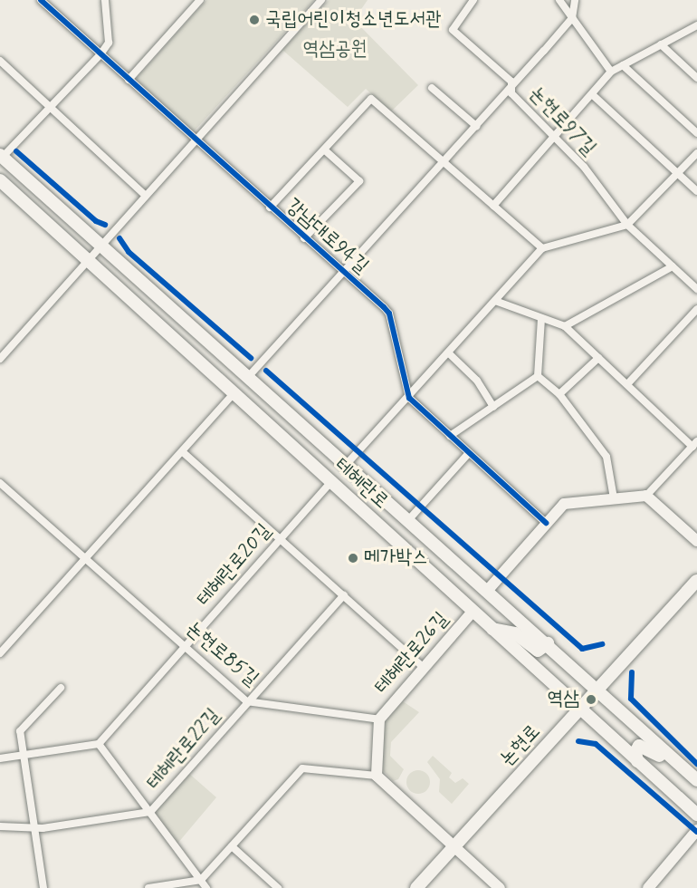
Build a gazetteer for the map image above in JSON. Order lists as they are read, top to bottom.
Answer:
{
  "streets": {
    "main road": ["테헤란로", "논현로"],
    "street": [
      "논현로97길",
      "강남대로94길",
      "테헤란로20길",
      "테헤란로26길",
      "논현로85길",
      "테헤란로22길"
    ]
  },
  "crossings": [
    ["테헤란로", "테헤란로20길"],
    ["테헤란로", "테헤란로26길"],
    ["테헤란로", "논현로"],
    ["테헤란로20길", "논현로85길"],
    ["테헤란로26길", "논현로85길"],
    ["논현로85길", "테헤란로22길"]
  ],
  "parks": ["역삼공원"],
  "places": ["국립어린이청소년도서관", "메가박스", "역삼"]
}
